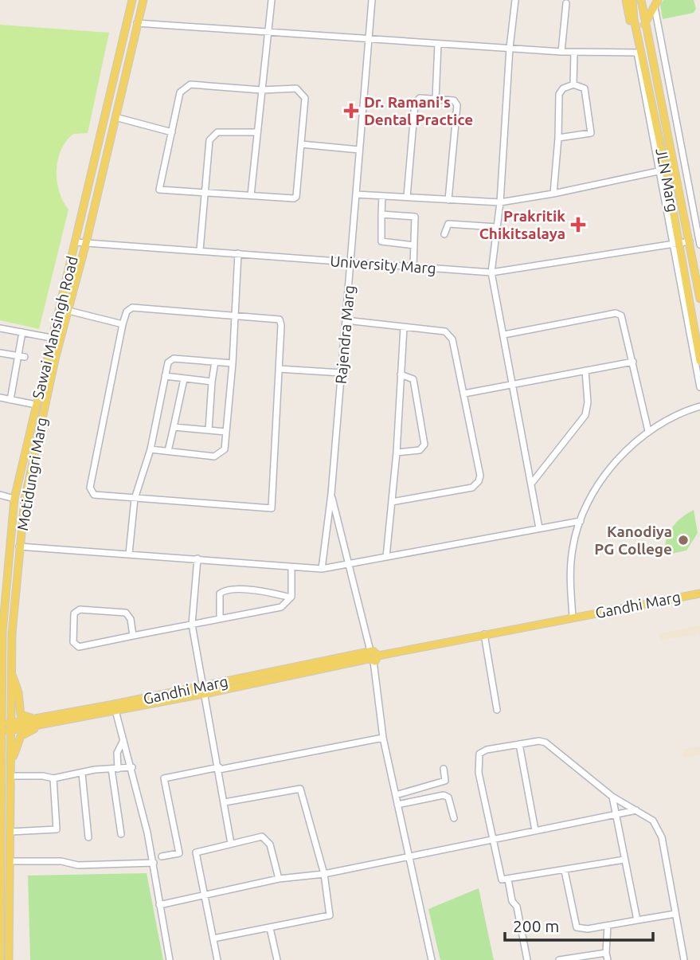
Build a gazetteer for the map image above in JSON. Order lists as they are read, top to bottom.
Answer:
{
  "streets": {
    "main road": [
      "JLN Marg",
      "Sawai Mansingh Road",
      "Motidungri Marg",
      "Gandhi Marg"
    ],
    "street": ["University Marg", "Rajendra Marg"]
  },
  "crossings": [
    ["JLN Marg", "University Marg"],
    ["University Marg", "Sawai Mansingh Road"],
    ["University Marg", "Rajendra Marg"],
    ["University Marg", "Motidungri Marg"]
  ],
  "places": {
    "health": ["Dr. Ramani's Dental Practice", "Prakritik Chikitsalaya"],
    "other": ["Kanodiya PG College"]
  },
  "scale_bar": "200 m"
}
